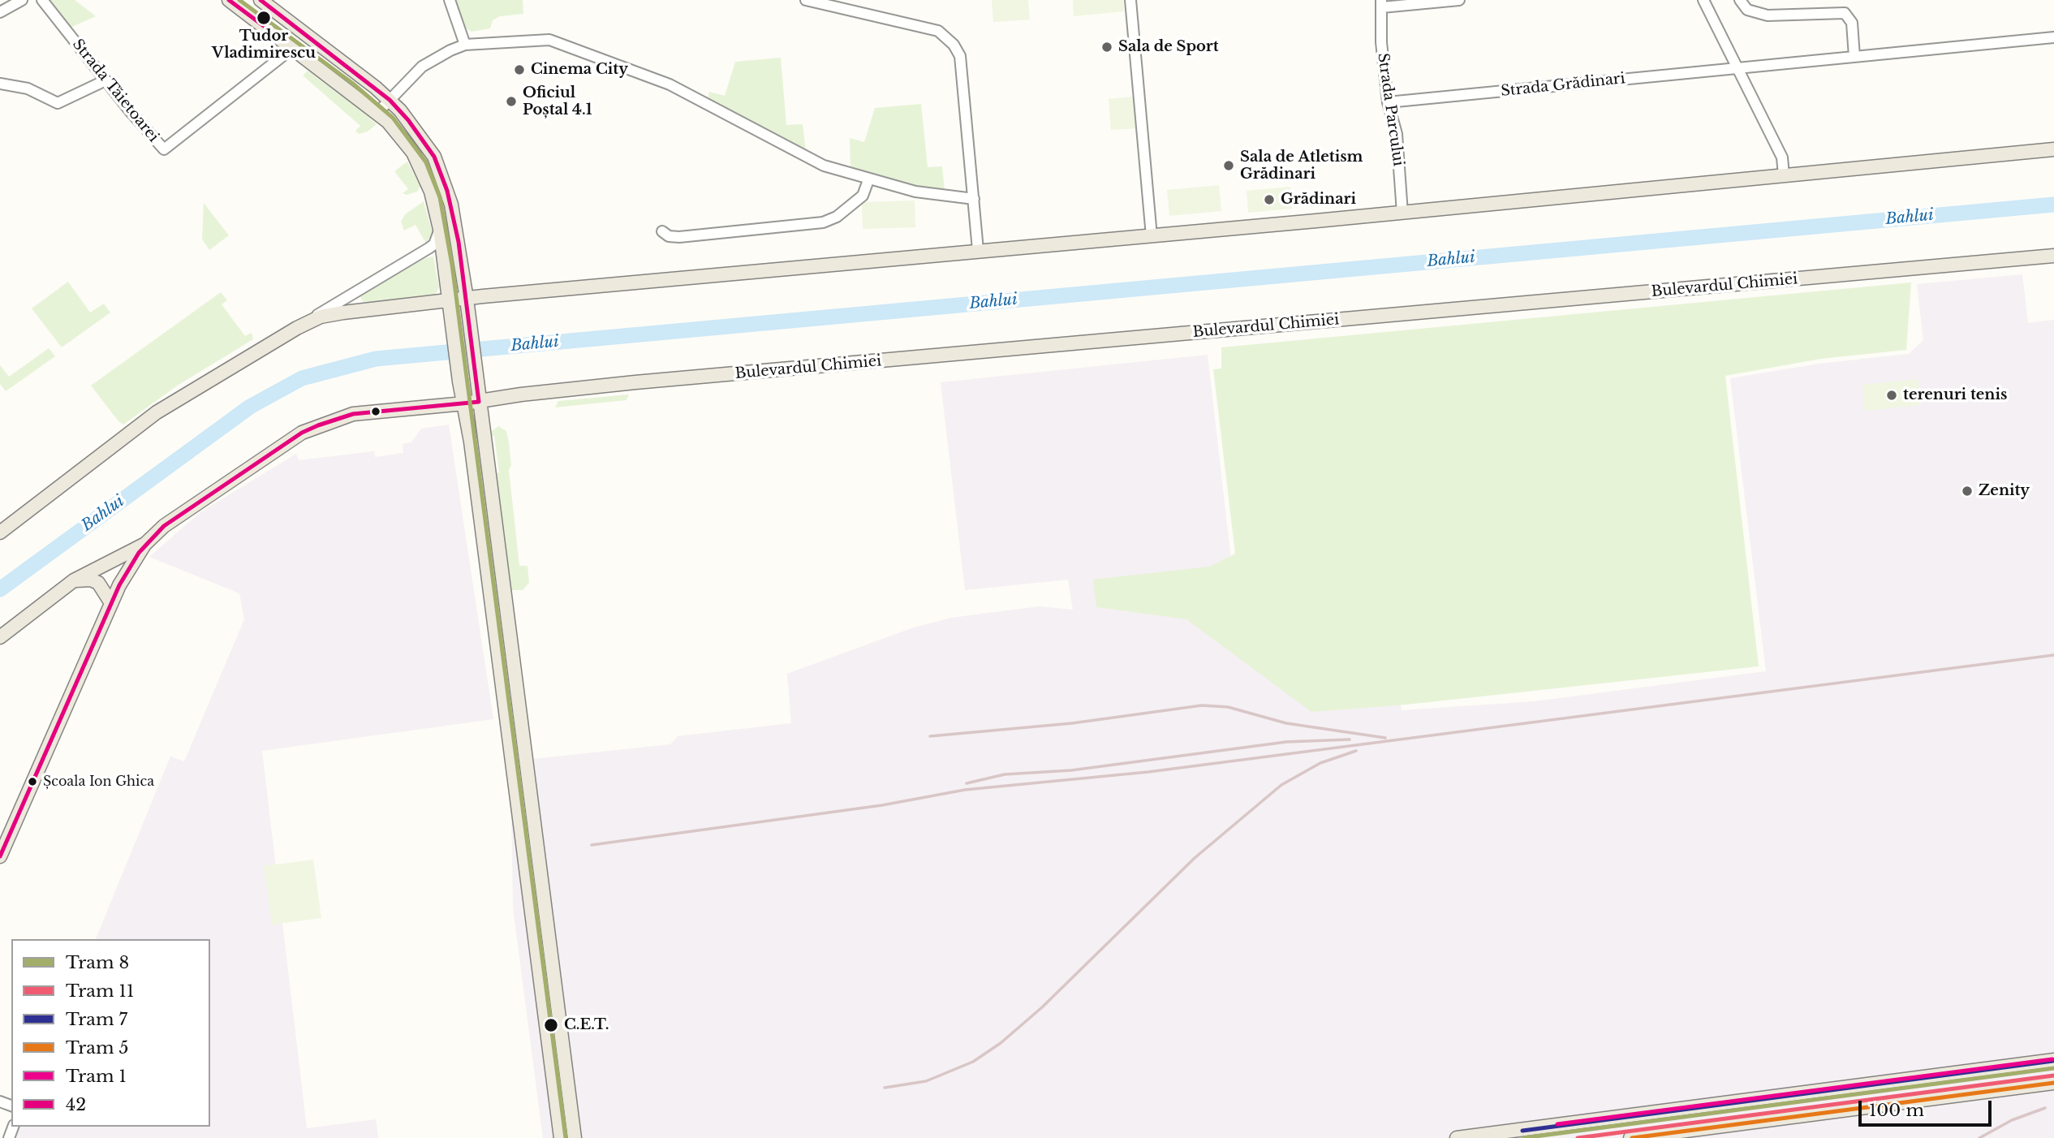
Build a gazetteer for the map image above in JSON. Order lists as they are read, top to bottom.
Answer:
{
  "streets": {
    "main road": ["Bulevardul Chimiei"],
    "street": ["Strada Grădinari", "Strada Tăietoarei", "Strada Parcului"]
  },
  "crossings": [
    ["Strada Grădinari", "Strada Parcului"]
  ],
  "water": ["Bahlui"],
  "places": [
    "Tudor Vladimirescu",
    "Sala de Sport",
    "Cinema City",
    "Oficiul Poștal 4.1",
    "Sala de Atletism Grădinari",
    "Grădinari",
    "terenuri tenis",
    "Zenity",
    "Școala Ion Ghica",
    "C.E.T."
  ],
  "lines": [
    "tram line 8",
    "transit line 42",
    "tram line 1",
    "tram line 7",
    "tram line 11",
    "tram line 5"
  ],
  "legend": [
    "Tram 8",
    "Tram 11",
    "Tram 7",
    "Tram 5",
    "Tram 1",
    "42"
  ],
  "scale_bar": "100 m"
}
